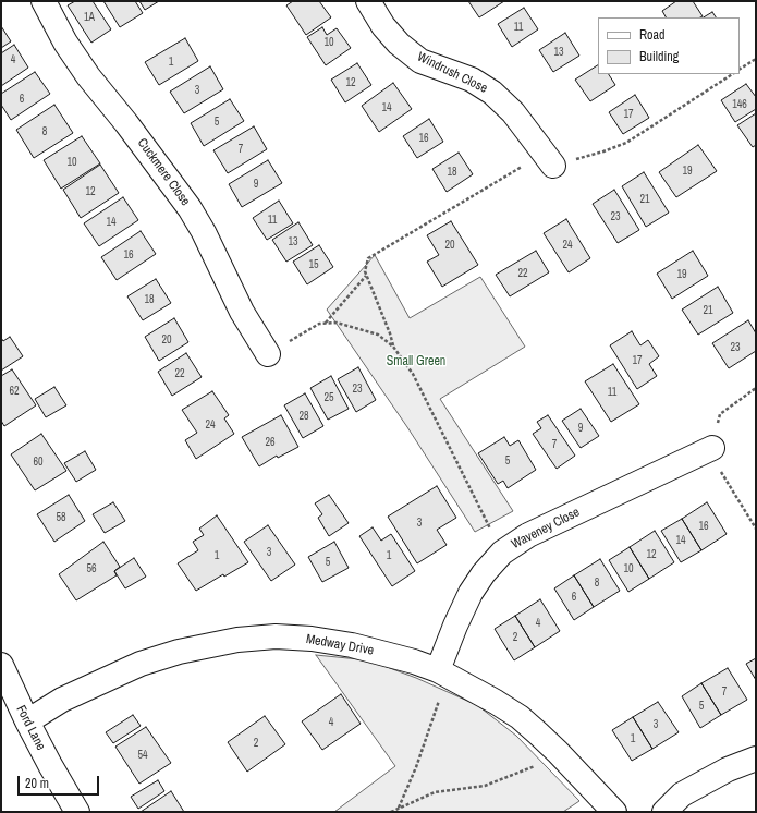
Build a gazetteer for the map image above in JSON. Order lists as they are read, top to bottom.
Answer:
{
  "streets": {
    "street": [
      "Windrush Close",
      "Cuckmere Close",
      "Waveney Close",
      "Medway Drive",
      "Ford Lane"
    ]
  },
  "crossings": [
    ["Waveney Close", "Medway Drive"],
    ["Medway Drive", "Ford Lane"]
  ],
  "parks": ["Small Green"],
  "house_numbers": [
    "1A",
    "11",
    "10",
    "13",
    "4",
    "1",
    "12",
    "3",
    "6",
    "146",
    "14",
    "17",
    "5",
    "8",
    "16",
    "7",
    "10",
    "19",
    "18",
    "9",
    "12",
    "21",
    "23",
    "11",
    "14",
    "13",
    "20",
    "24",
    "16",
    "15",
    "22",
    "19",
    "18",
    "21",
    "20",
    "23",
    "17",
    "22",
    "23",
    "62",
    "11",
    "25",
    "28",
    "24",
    "9",
    "26",
    "7",
    "5",
    "60",
    "58",
    "3",
    "16",
    "14",
    "3",
    "12",
    "1",
    "1",
    "5",
    "56",
    "10",
    "8",
    "6",
    "4",
    "2",
    "7",
    "5",
    "4",
    "3",
    "1",
    "2",
    "54"
  ],
  "legend": ["Road", "Building"],
  "scale_bar": "20 m"
}
